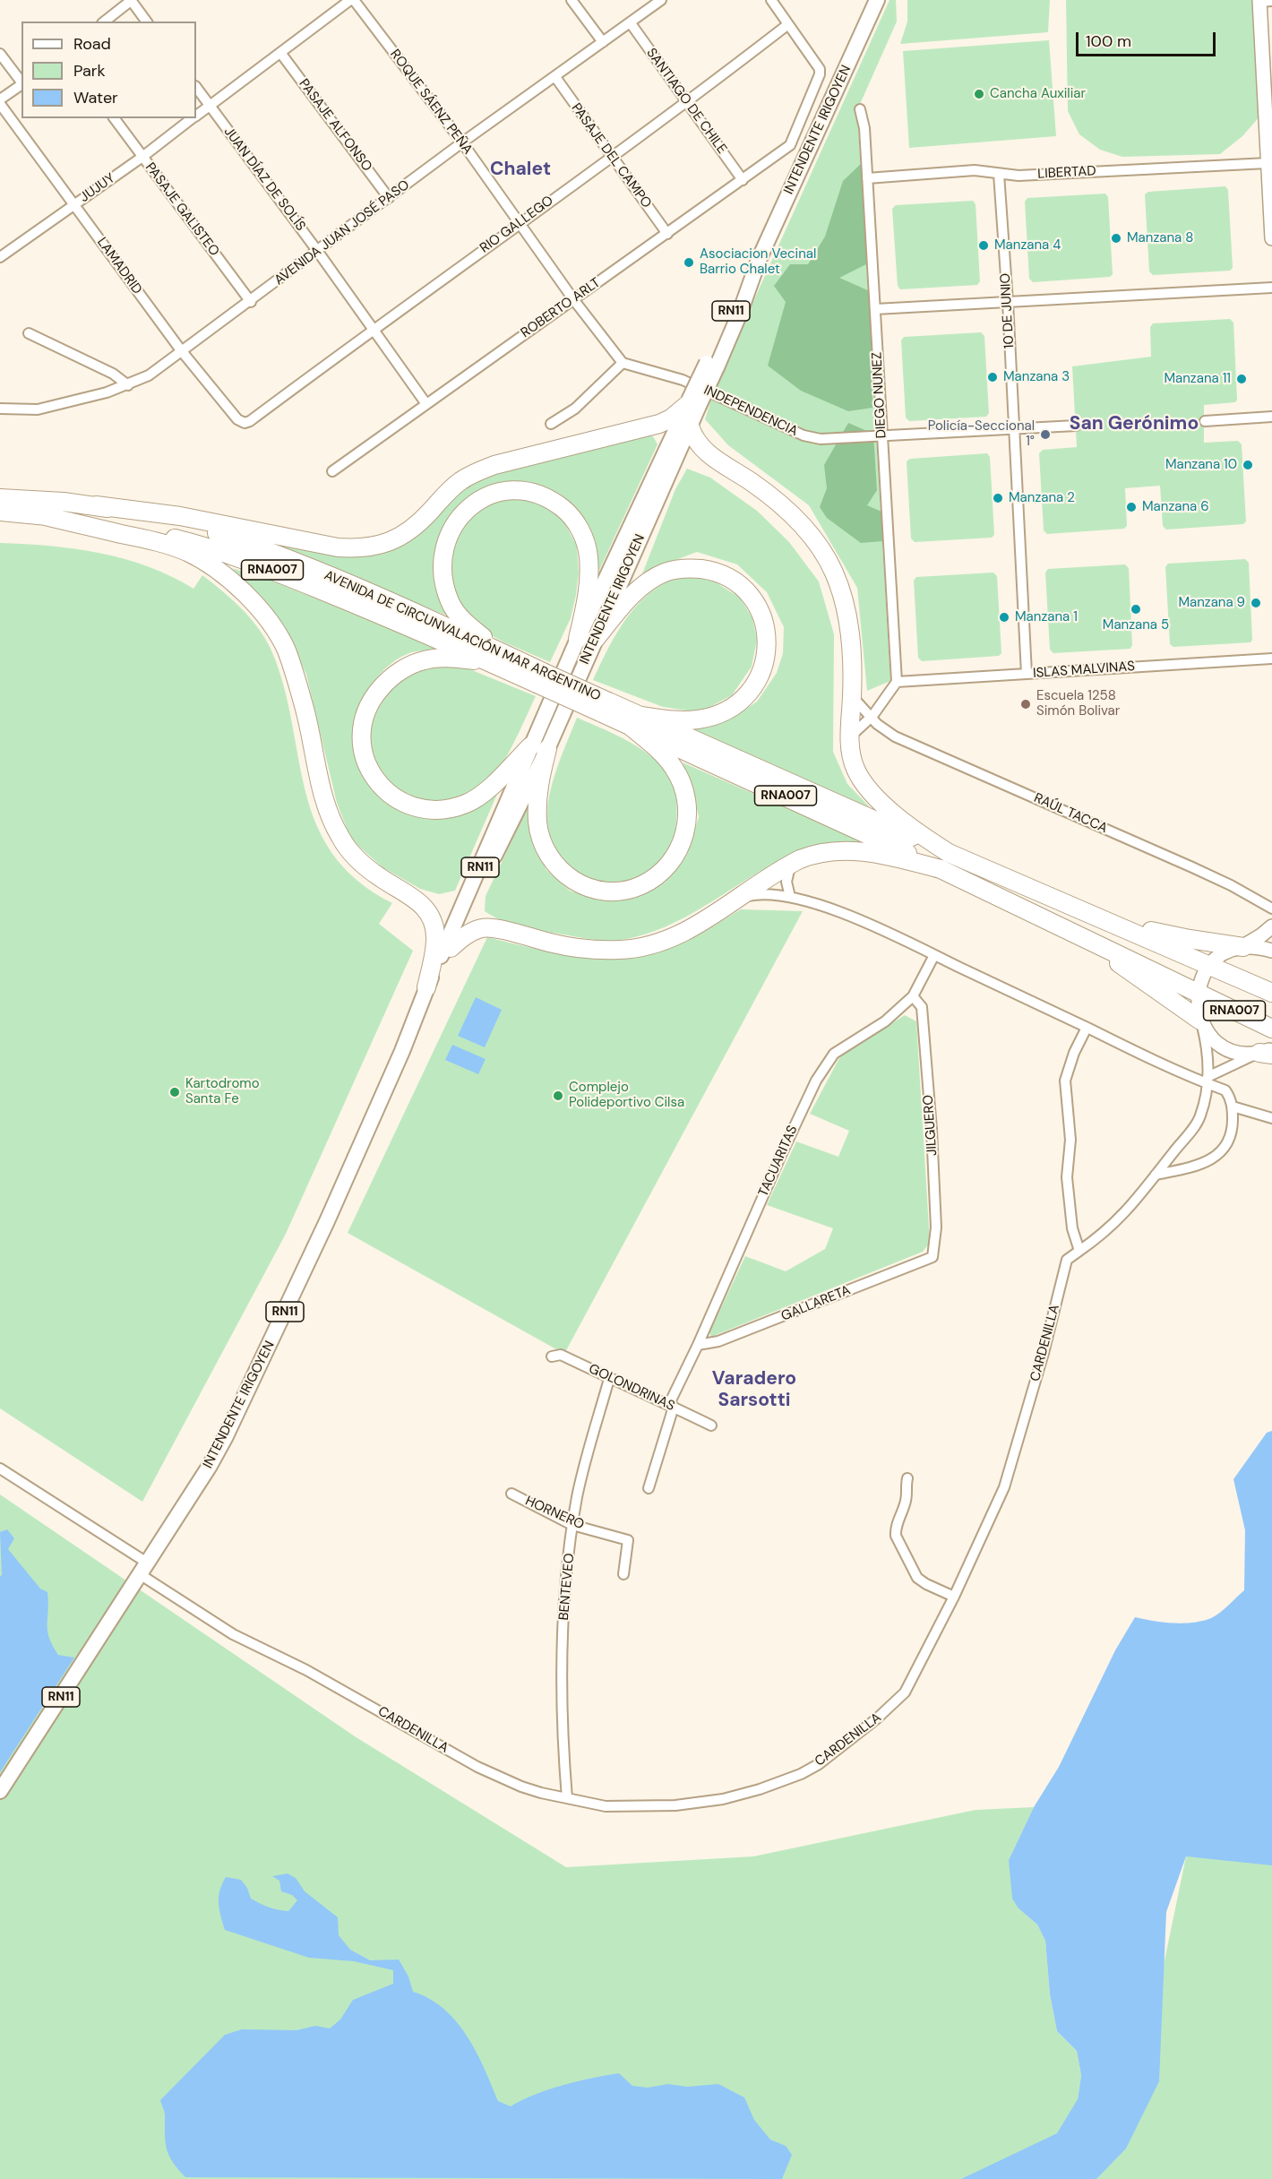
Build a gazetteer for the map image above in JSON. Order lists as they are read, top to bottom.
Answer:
{
  "streets": {
    "highway": ["RNA007", "AVENIDA DE CIRCUNVALACIÓN MAR ARGENTINO"],
    "main road": ["INTENDENTE IRIGOYEN", "RN11"],
    "street": [
      "SANTIAGO DE CHILE",
      "ROQUE SÁENZ PEÑA",
      "PASAJE ALFONSO",
      "PASAJE DEL CAMPO",
      "LIBERTAD",
      "JUAN DÍAZ DE SOLÍS",
      "JUJUY",
      "PASAJE GALISTEO",
      "RIO GALLEGO",
      "AVENIDA JUAN JOSÉ PASO",
      "LAMADRID",
      "ROBERTO ARLT",
      "10 DE JUNIO",
      "DIEGO NUNEZ",
      "INDEPENDENCIA",
      "ISLAS MALVINAS",
      "RAÚL TACCA",
      "JILGUERO",
      "TACUARITAS",
      "GALLARETA",
      "CARDENILLA",
      "GOLONDRINAS",
      "HORNERO",
      "BENTEVEO"
    ]
  },
  "crossings": [
    ["SANTIAGO DE CHILE", "RIO GALLEGO"],
    ["SANTIAGO DE CHILE", "AVENIDA JUAN JOSÉ PASO"],
    ["SANTIAGO DE CHILE", "ROBERTO ARLT"],
    ["ROQUE SÁENZ PEÑA", "JUJUY"],
    ["ROQUE SÁENZ PEÑA", "RIO GALLEGO"],
    ["ROQUE SÁENZ PEÑA", "AVENIDA JUAN JOSÉ PASO"],
    ["ROQUE SÁENZ PEÑA", "ROBERTO ARLT"],
    ["ROQUE SÁENZ PEÑA", "INDEPENDENCIA"],
    ["PASAJE ALFONSO", "JUJUY"],
    ["PASAJE ALFONSO", "AVENIDA JUAN JOSÉ PASO"],
    ["INTENDENTE IRIGOYEN", "CARDENILLA"],
    ["PASAJE DEL CAMPO", "RIO GALLEGO"],
    ["PASAJE DEL CAMPO", "AVENIDA JUAN JOSÉ PASO"],
    ["PASAJE DEL CAMPO", "ROBERTO ARLT"],
    ["LIBERTAD", "10 DE JUNIO"],
    ["LIBERTAD", "DIEGO NUNEZ"],
    ["JUAN DÍAZ DE SOLÍS", "JUJUY"],
    ["JUAN DÍAZ DE SOLÍS", "RIO GALLEGO"],
    ["JUAN DÍAZ DE SOLÍS", "AVENIDA JUAN JOSÉ PASO"],
    ["JUAN DÍAZ DE SOLÍS", "ROBERTO ARLT"],
    ["JUJUY", "PASAJE GALISTEO"],
    ["JUJUY", "LAMADRID"],
    ["PASAJE GALISTEO", "AVENIDA JUAN JOSÉ PASO"],
    ["RIO GALLEGO", "LAMADRID"],
    ["RIO GALLEGO", "ROBERTO ARLT"],
    ["AVENIDA JUAN JOSÉ PASO", "LAMADRID"],
    ["10 DE JUNIO", "INDEPENDENCIA"],
    ["10 DE JUNIO", "ISLAS MALVINAS"],
    ["DIEGO NUNEZ", "INDEPENDENCIA"],
    ["DIEGO NUNEZ", "ISLAS MALVINAS"],
    ["RNA007", "AVENIDA DE CIRCUNVALACIÓN MAR ARGENTINO"],
    ["RNA007", "CARDENILLA"],
    ["JILGUERO", "TACUARITAS"],
    ["JILGUERO", "GALLARETA"],
    ["TACUARITAS", "GALLARETA"],
    ["TACUARITAS", "GOLONDRINAS"],
    ["CARDENILLA", "BENTEVEO"],
    ["GOLONDRINAS", "BENTEVEO"],
    ["HORNERO", "BENTEVEO"]
  ],
  "districts": ["Chalet", "San Gerónimo", "Varadero Sarsotti"],
  "places": [
    "Cancha Auxiliar",
    "Manzana 8",
    "Manzana 4",
    "Asociacion Vecinal Barrio Chalet",
    "Manzana 3",
    "Manzana 11",
    "Policía-Seccional 1°",
    "Manzana 10",
    "Manzana 2",
    "Manzana 6",
    "Manzana 9",
    "Manzana 5",
    "Manzana 1",
    "Escuela 1258 Simón Bolivar",
    "Kartodromo Santa Fe",
    "Complejo Polideportivo Cilsa"
  ],
  "legend": ["Road", "Park", "Water"],
  "scale_bar": "100 m"
}
